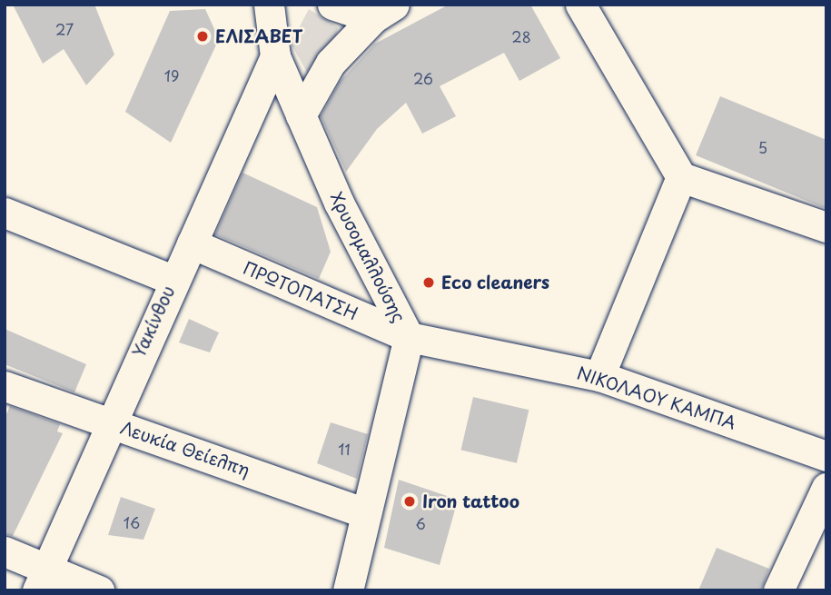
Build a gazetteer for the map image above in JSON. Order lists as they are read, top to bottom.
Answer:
{
  "streets": {
    "street": [
      "Χρυσομαλλούσης",
      "ΠΡΩΤΟΠΑΤΣΗ",
      "Υακίνθου",
      "ΝΙΚΟΛΑΟΥ ΚΑΜΠΑ",
      "Λευκία Θείελπη"
    ]
  },
  "crossings": [
    ["Χρυσομαλλούσης", "ΠΡΩΤΟΠΑΤΣΗ"],
    ["Χρυσομαλλούσης", "Υακίνθου"],
    ["Χρυσομαλλούσης", "ΝΙΚΟΛΑΟΥ ΚΑΜΠΑ"],
    ["Χρυσομαλλούσης", "Λευκία Θείελπη"],
    ["ΠΡΩΤΟΠΑΤΣΗ", "Υακίνθου"],
    ["ΠΡΩΤΟΠΑΤΣΗ", "ΝΙΚΟΛΑΟΥ ΚΑΜΠΑ"],
    ["Υακίνθου", "Λευκία Θείελπη"]
  ],
  "places": ["ΕΛΙΣΑΒΕΤ", "Eco cleaners", "Iron tattoo"],
  "house_numbers": [
    "27",
    "28",
    "19",
    "26",
    "5",
    "11",
    "16",
    "6"
  ]
}
